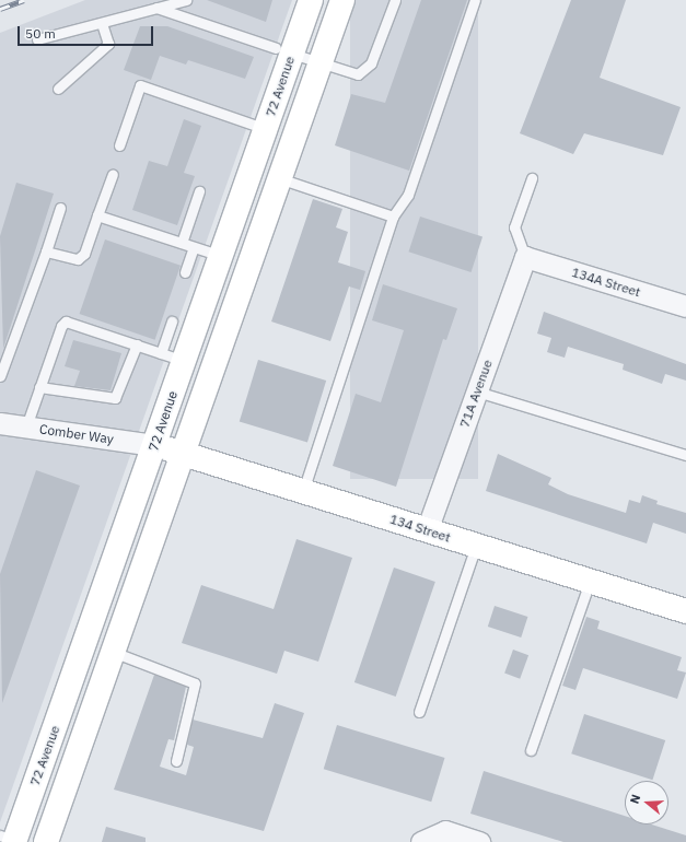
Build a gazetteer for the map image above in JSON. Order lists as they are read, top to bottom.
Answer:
{
  "streets": {
    "main road": ["72 Avenue", "134 Street"],
    "street": ["134A Street", "71A Avenue", "Comber Way"]
  },
  "crossings": [
    ["72 Avenue", "Comber Way"],
    ["72 Avenue", "134 Street"],
    ["134A Street", "71A Avenue"],
    ["71A Avenue", "134 Street"],
    ["Comber Way", "134 Street"]
  ],
  "scale_bar": "50 m",
  "north": "left"
}
